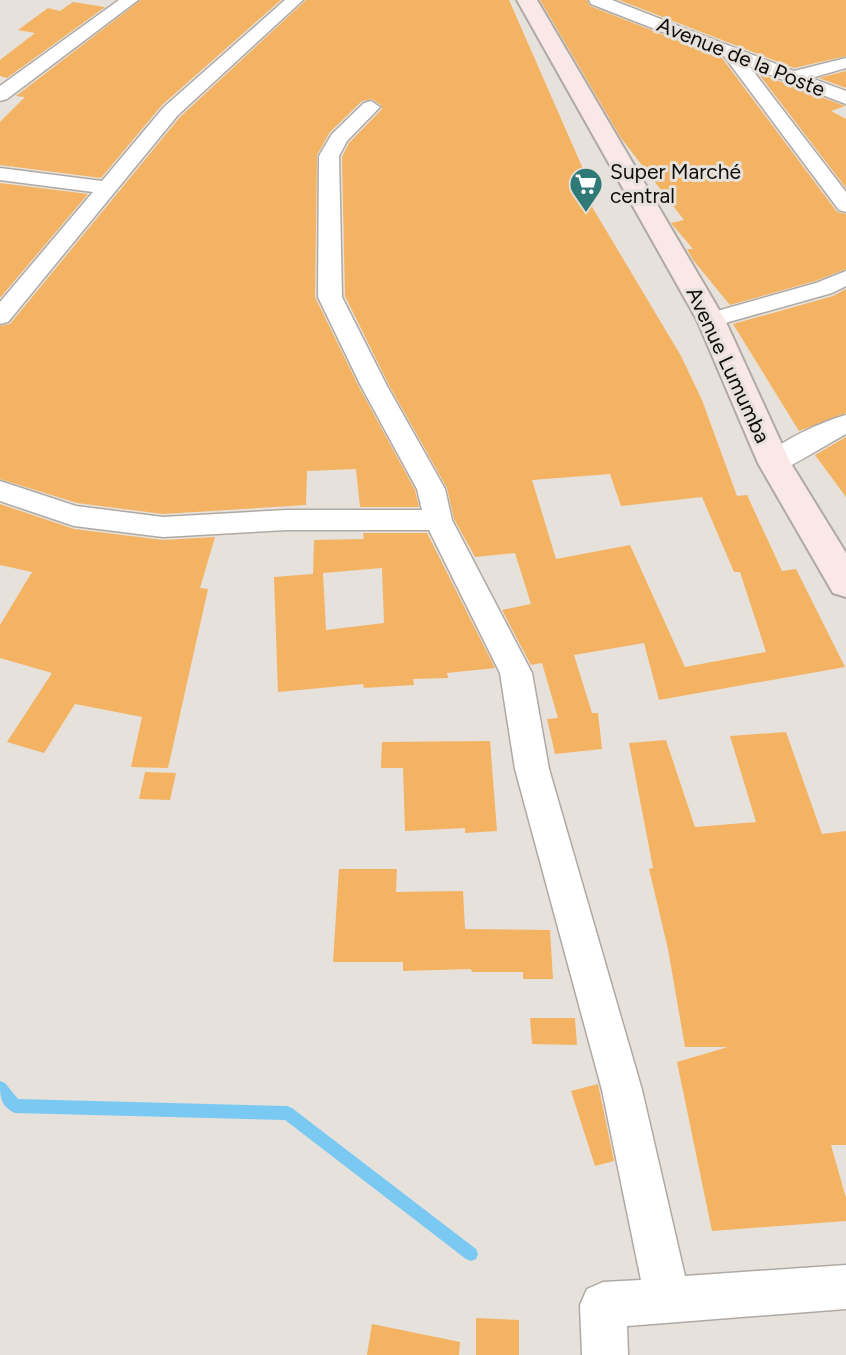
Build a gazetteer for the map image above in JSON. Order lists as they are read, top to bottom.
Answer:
{
  "streets": {
    "main road": ["Avenue Lumumba"],
    "street": ["Avenue de la Poste"]
  },
  "places": {
    "supermarket": ["Super Marché central"]
  }
}
